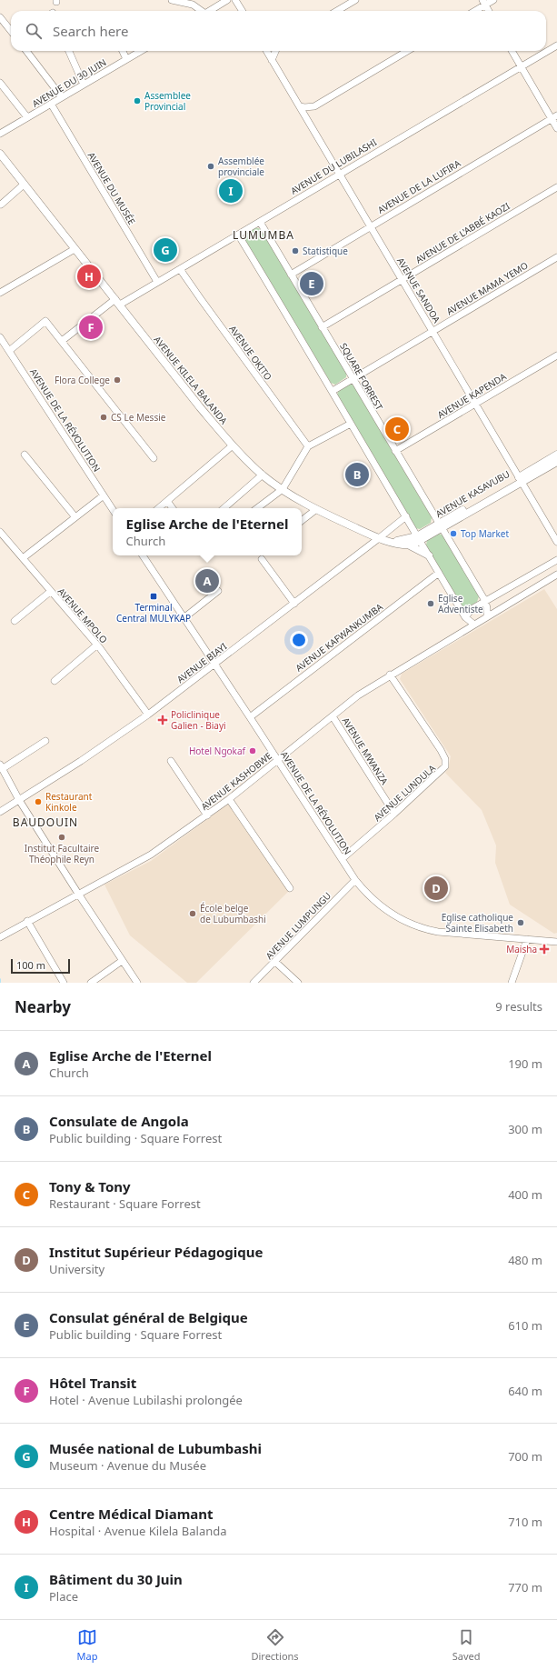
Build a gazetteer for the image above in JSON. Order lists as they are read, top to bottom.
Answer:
{
  "streets": {
    "main road": ["AVENUE KILELA BALANDA", "AVENUE KASAVUBU"],
    "street": [
      "AVENUE DU 30 JUIN",
      "AVENUE DU LUBILASHI",
      "AVENUE DE LA LUFIRA",
      "AVENUE DU MUSÉE",
      "AVENUE DE L'ABBÉ KAOZI",
      "AVENUE MAMA YEMO",
      "AVENUE SANDOA",
      "AVENUE OKITO",
      "SQUARE FORREST",
      "AVENUE KAPENDA",
      "AVENUE DE LA RÉVOLUTION",
      "AVENUE MPOLO",
      "AVENUE KAFWANKUMBA",
      "AVENUE BIAYI",
      "AVENUE MWANZA",
      "AVENUE KASHOBWE",
      "AVENUE LUNDULA",
      "AVENUE LUMPUNGU"
    ]
  },
  "crossings": [
    ["AVENUE DU 30 JUIN", "AVENUE DU MUSÉE"],
    ["AVENUE DU LUBILASHI", "AVENUE DU MUSÉE"],
    ["AVENUE DU LUBILASHI", "AVENUE SANDOA"],
    ["AVENUE DU LUBILASHI", "AVENUE OKITO"],
    ["AVENUE DU LUBILASHI", "SQUARE FORREST"],
    ["AVENUE DU LUBILASHI", "AVENUE KILELA BALANDA"],
    ["AVENUE DE LA LUFIRA", "AVENUE SANDOA"],
    ["AVENUE DE LA LUFIRA", "SQUARE FORREST"],
    ["AVENUE DE L'ABBÉ KAOZI", "AVENUE SANDOA"],
    ["AVENUE DE L'ABBÉ KAOZI", "SQUARE FORREST"],
    ["AVENUE MAMA YEMO", "AVENUE SANDOA"],
    ["AVENUE MAMA YEMO", "SQUARE FORREST"],
    ["AVENUE SANDOA", "AVENUE KAPENDA"],
    ["AVENUE SANDOA", "AVENUE KASAVUBU"],
    ["SQUARE FORREST", "AVENUE KAPENDA"],
    ["SQUARE FORREST", "AVENUE KASAVUBU"],
    ["SQUARE FORREST", "AVENUE KASHOBWE"],
    ["AVENUE KILELA BALANDA", "AVENUE KASAVUBU"],
    ["AVENUE KILELA BALANDA", "AVENUE BIAYI"],
    ["AVENUE DE LA RÉVOLUTION", "AVENUE KAFWANKUMBA"],
    ["AVENUE DE LA RÉVOLUTION", "AVENUE BIAYI"],
    ["AVENUE DE LA RÉVOLUTION", "AVENUE KASHOBWE"],
    ["AVENUE DE LA RÉVOLUTION", "AVENUE LUNDULA"],
    ["AVENUE DE LA RÉVOLUTION", "AVENUE LUMPUNGU"],
    ["AVENUE MPOLO", "AVENUE BIAYI"],
    ["AVENUE MWANZA", "AVENUE KASHOBWE"],
    ["AVENUE MWANZA", "AVENUE LUNDULA"],
    ["AVENUE KASHOBWE", "AVENUE LUNDULA"]
  ],
  "districts": ["LUMUMBA", "BAUDOUIN"],
  "places": {
    "other": [
      "Assemblee Provincial",
      "Assemblée provinciale",
      "Statistique",
      "Flora College",
      "CS Le Messie",
      "Top Market",
      "Eglise Adventiste",
      "Hotel Ngokaf",
      "Restaurant Kinkole",
      "Institut Facultaire Théophile Reyn",
      "École belge de Lubumbashi",
      "Eglise catholique Sainte Elisabeth"
    ],
    "transit": ["Terminal Central MULYKAP"],
    "health": ["Policlinique Galien - Biayi", "Maisha"]
  },
  "scale_bar": "100 m",
  "page": {
    "search": "Search here",
    "pins": [
      "I",
      "G",
      "H",
      "E",
      "F",
      "C",
      "B",
      "A",
      "D"
    ],
    "popup": ["Eglise Arche de l'Eternel", "Church"],
    "scale": "100 m",
    "heading": ["Nearby", "9 results"],
    "list": [
      {
        "mark": "A",
        "name": "Eglise Arche de l'Eternel",
        "note": "Church",
        "value": "190 m"
      },
      {
        "mark": "B",
        "name": "Consulate de Angola",
        "note": "Public building · Square Forrest",
        "value": "300 m"
      },
      {
        "mark": "C",
        "name": "Tony & Tony",
        "note": "Restaurant · Square Forrest",
        "value": "400 m"
      },
      {
        "mark": "D",
        "name": "Institut Supérieur Pédagogique",
        "note": "University",
        "value": "480 m"
      },
      {
        "mark": "E",
        "name": "Consulat général de Belgique",
        "note": "Public building · Square Forrest",
        "value": "610 m"
      },
      {
        "mark": "F",
        "name": "Hôtel Transit",
        "note": "Hotel · Avenue Lubilashi prolongée",
        "value": "640 m"
      },
      {
        "mark": "G",
        "name": "Musée national de Lubumbashi",
        "note": "Museum · Avenue du Musée",
        "value": "700 m"
      },
      {
        "mark": "H",
        "name": "Centre Médical Diamant",
        "note": "Hospital · Avenue Kilela Balanda",
        "value": "710 m"
      },
      {
        "mark": "I",
        "name": "Bâtiment du 30 Juin",
        "note": "Place",
        "value": "770 m"
      }
    ],
    "nav": ["Map", "Directions", "Saved"]
  }
}
